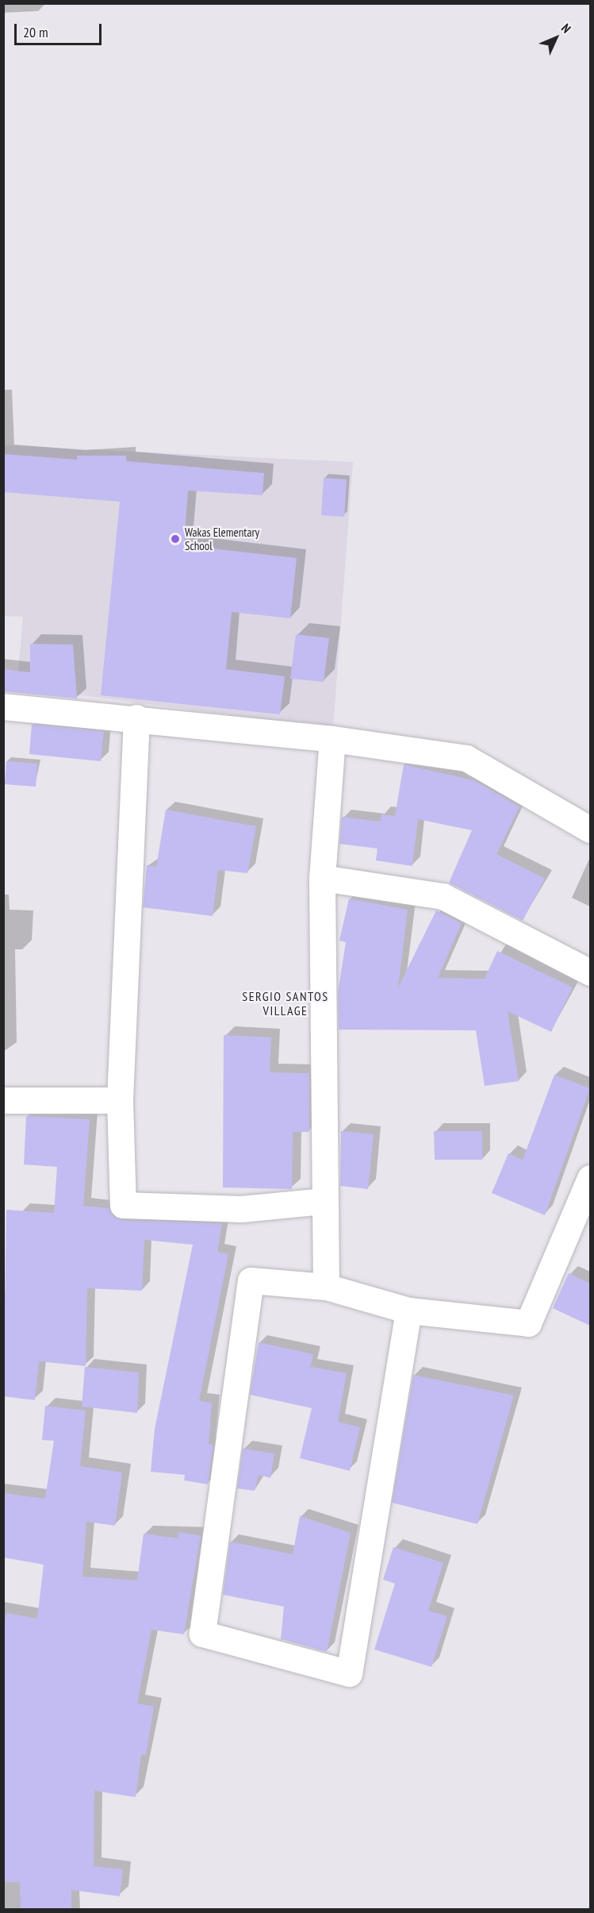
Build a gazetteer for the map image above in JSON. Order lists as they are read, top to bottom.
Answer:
{
  "districts": ["SERGIO SANTOS VILLAGE"],
  "places": ["Wakas Elementary School"],
  "scale_bar": "20 m",
  "north": "top right"
}
